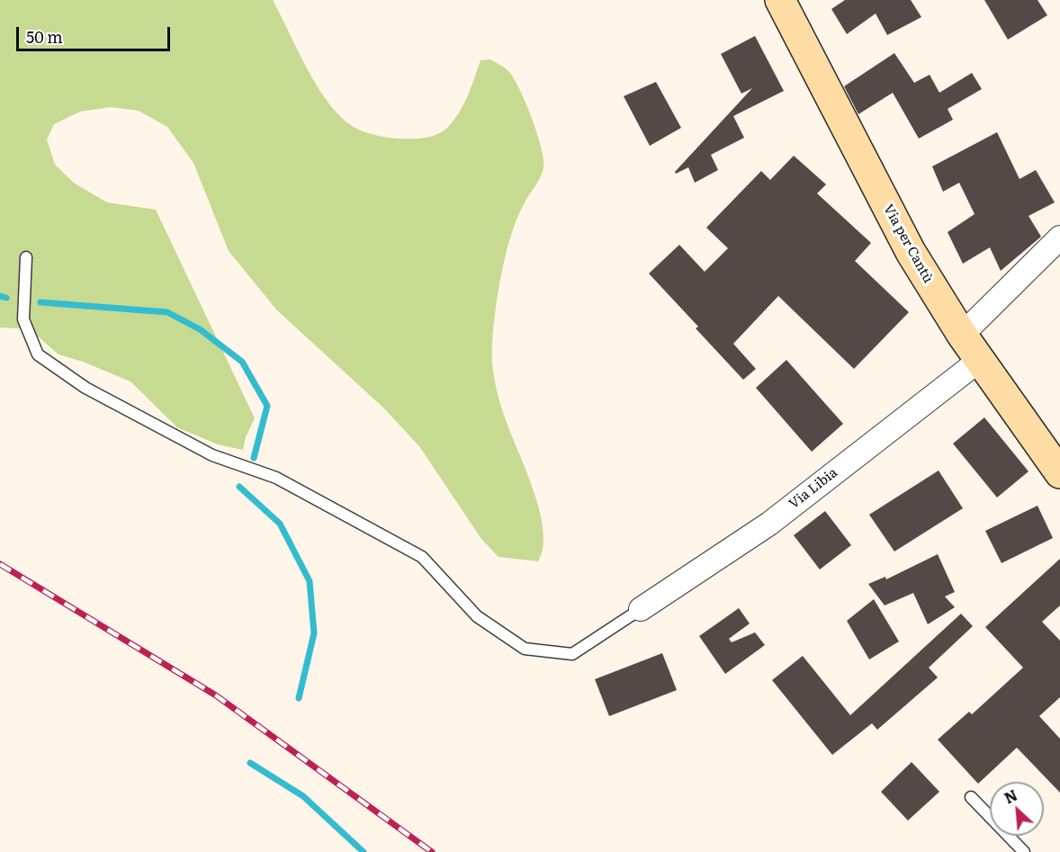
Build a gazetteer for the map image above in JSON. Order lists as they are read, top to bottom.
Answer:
{
  "streets": {
    "street": ["Via per Cantù", "Via Libia"]
  },
  "crossings": [
    ["Via per Cantù", "Via Libia"]
  ],
  "scale_bar": "50 m",
  "north": "top left"
}
